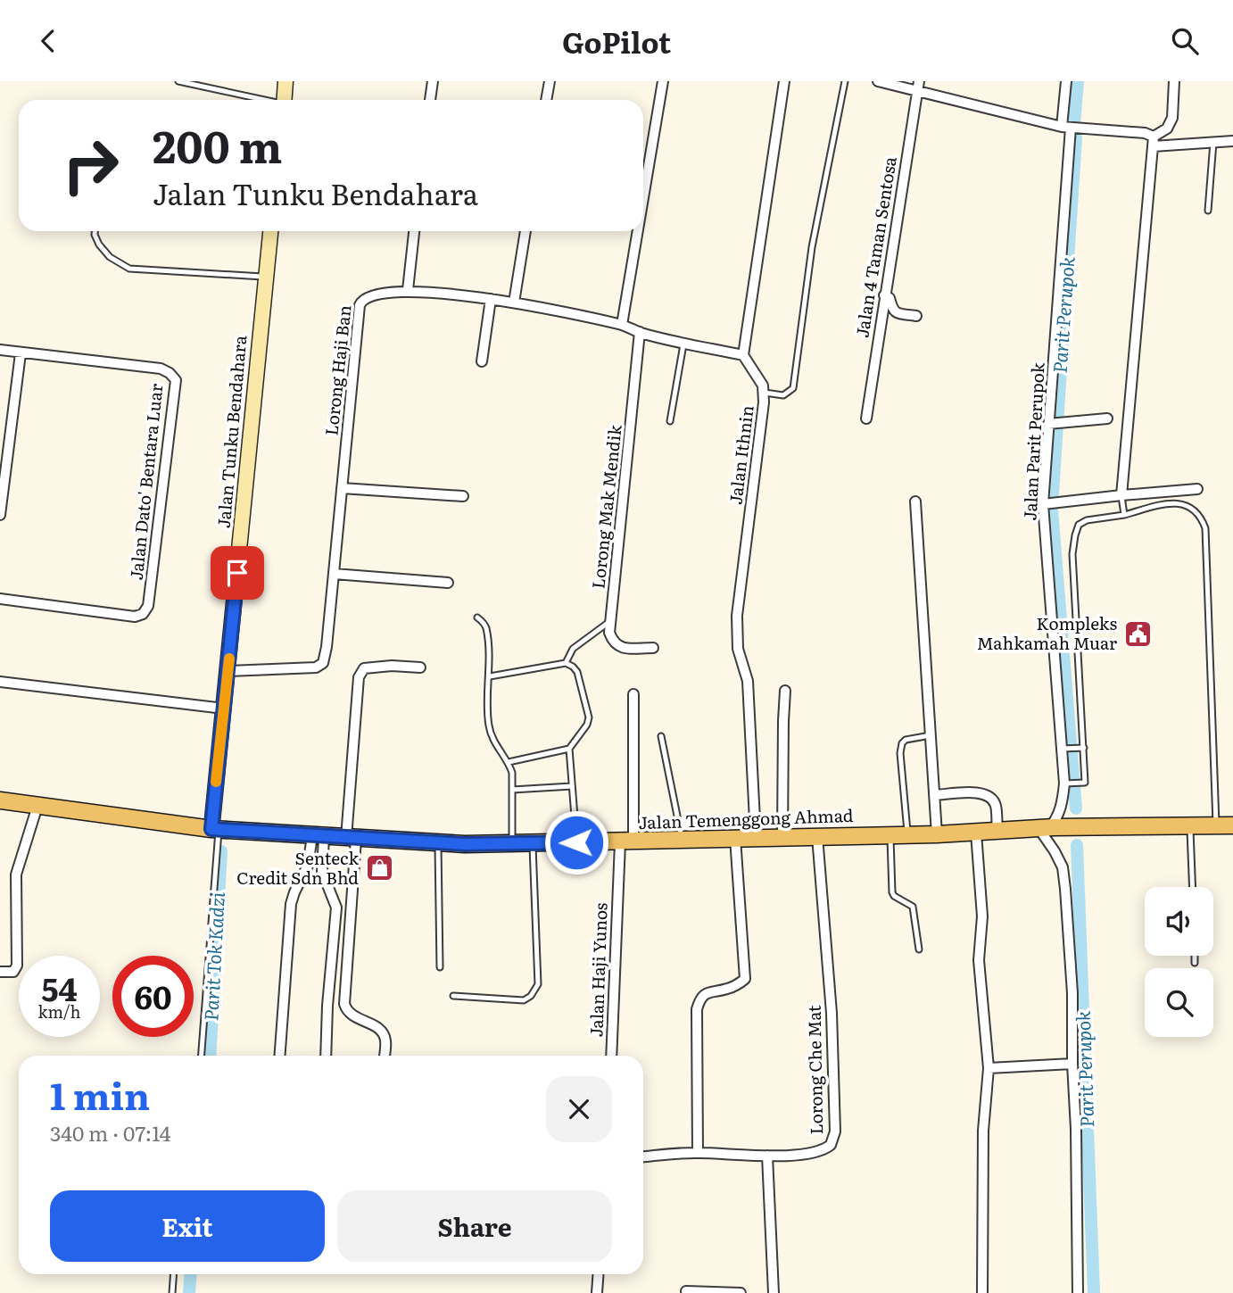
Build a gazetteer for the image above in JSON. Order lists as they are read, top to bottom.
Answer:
{
  "streets": {
    "main road": ["Jalan Temenggong Ahmad"],
    "street": [
      "Jalan 4 Taman Sentosa",
      "Lorong Haji Ban",
      "Jalan Tunku Bendahara",
      "Jalan Parit Perupok",
      "Jalan Ithnin",
      "Jalan Dato' Bentara Luar",
      "Lorong Mak Mendik",
      "Jalan Haji Yunos",
      "Lorong Che Mat"
    ]
  },
  "crossings": [
    ["Lorong Haji Ban", "Jalan Tunku Bendahara"],
    ["Lorong Haji Ban", "Jalan Ithnin"],
    ["Lorong Haji Ban", "Lorong Mak Mendik"],
    ["Jalan Tunku Bendahara", "Jalan Temenggong Ahmad"],
    ["Jalan Parit Perupok", "Jalan Temenggong Ahmad"],
    ["Jalan Ithnin", "Jalan Temenggong Ahmad"],
    ["Jalan Temenggong Ahmad", "Jalan Haji Yunos"],
    ["Jalan Temenggong Ahmad", "Lorong Che Mat"]
  ],
  "water": ["Parit Perupok", "Parit Tok Kadzi"],
  "places": {
    "public building": ["Kompleks Mahkamah Muar"],
    "shop": ["Senteck Credit Sdn Bhd"]
  },
  "page": {
    "header": "GoPilot",
    "turn": ["200 m", "Jalan Tunku Bendahara"],
    "speed": "54 km/h",
    "limit": "60",
    "heading": ["1 min", "340 m · 07:14"],
    "buttons": ["Exit", "Share"]
  }
}
